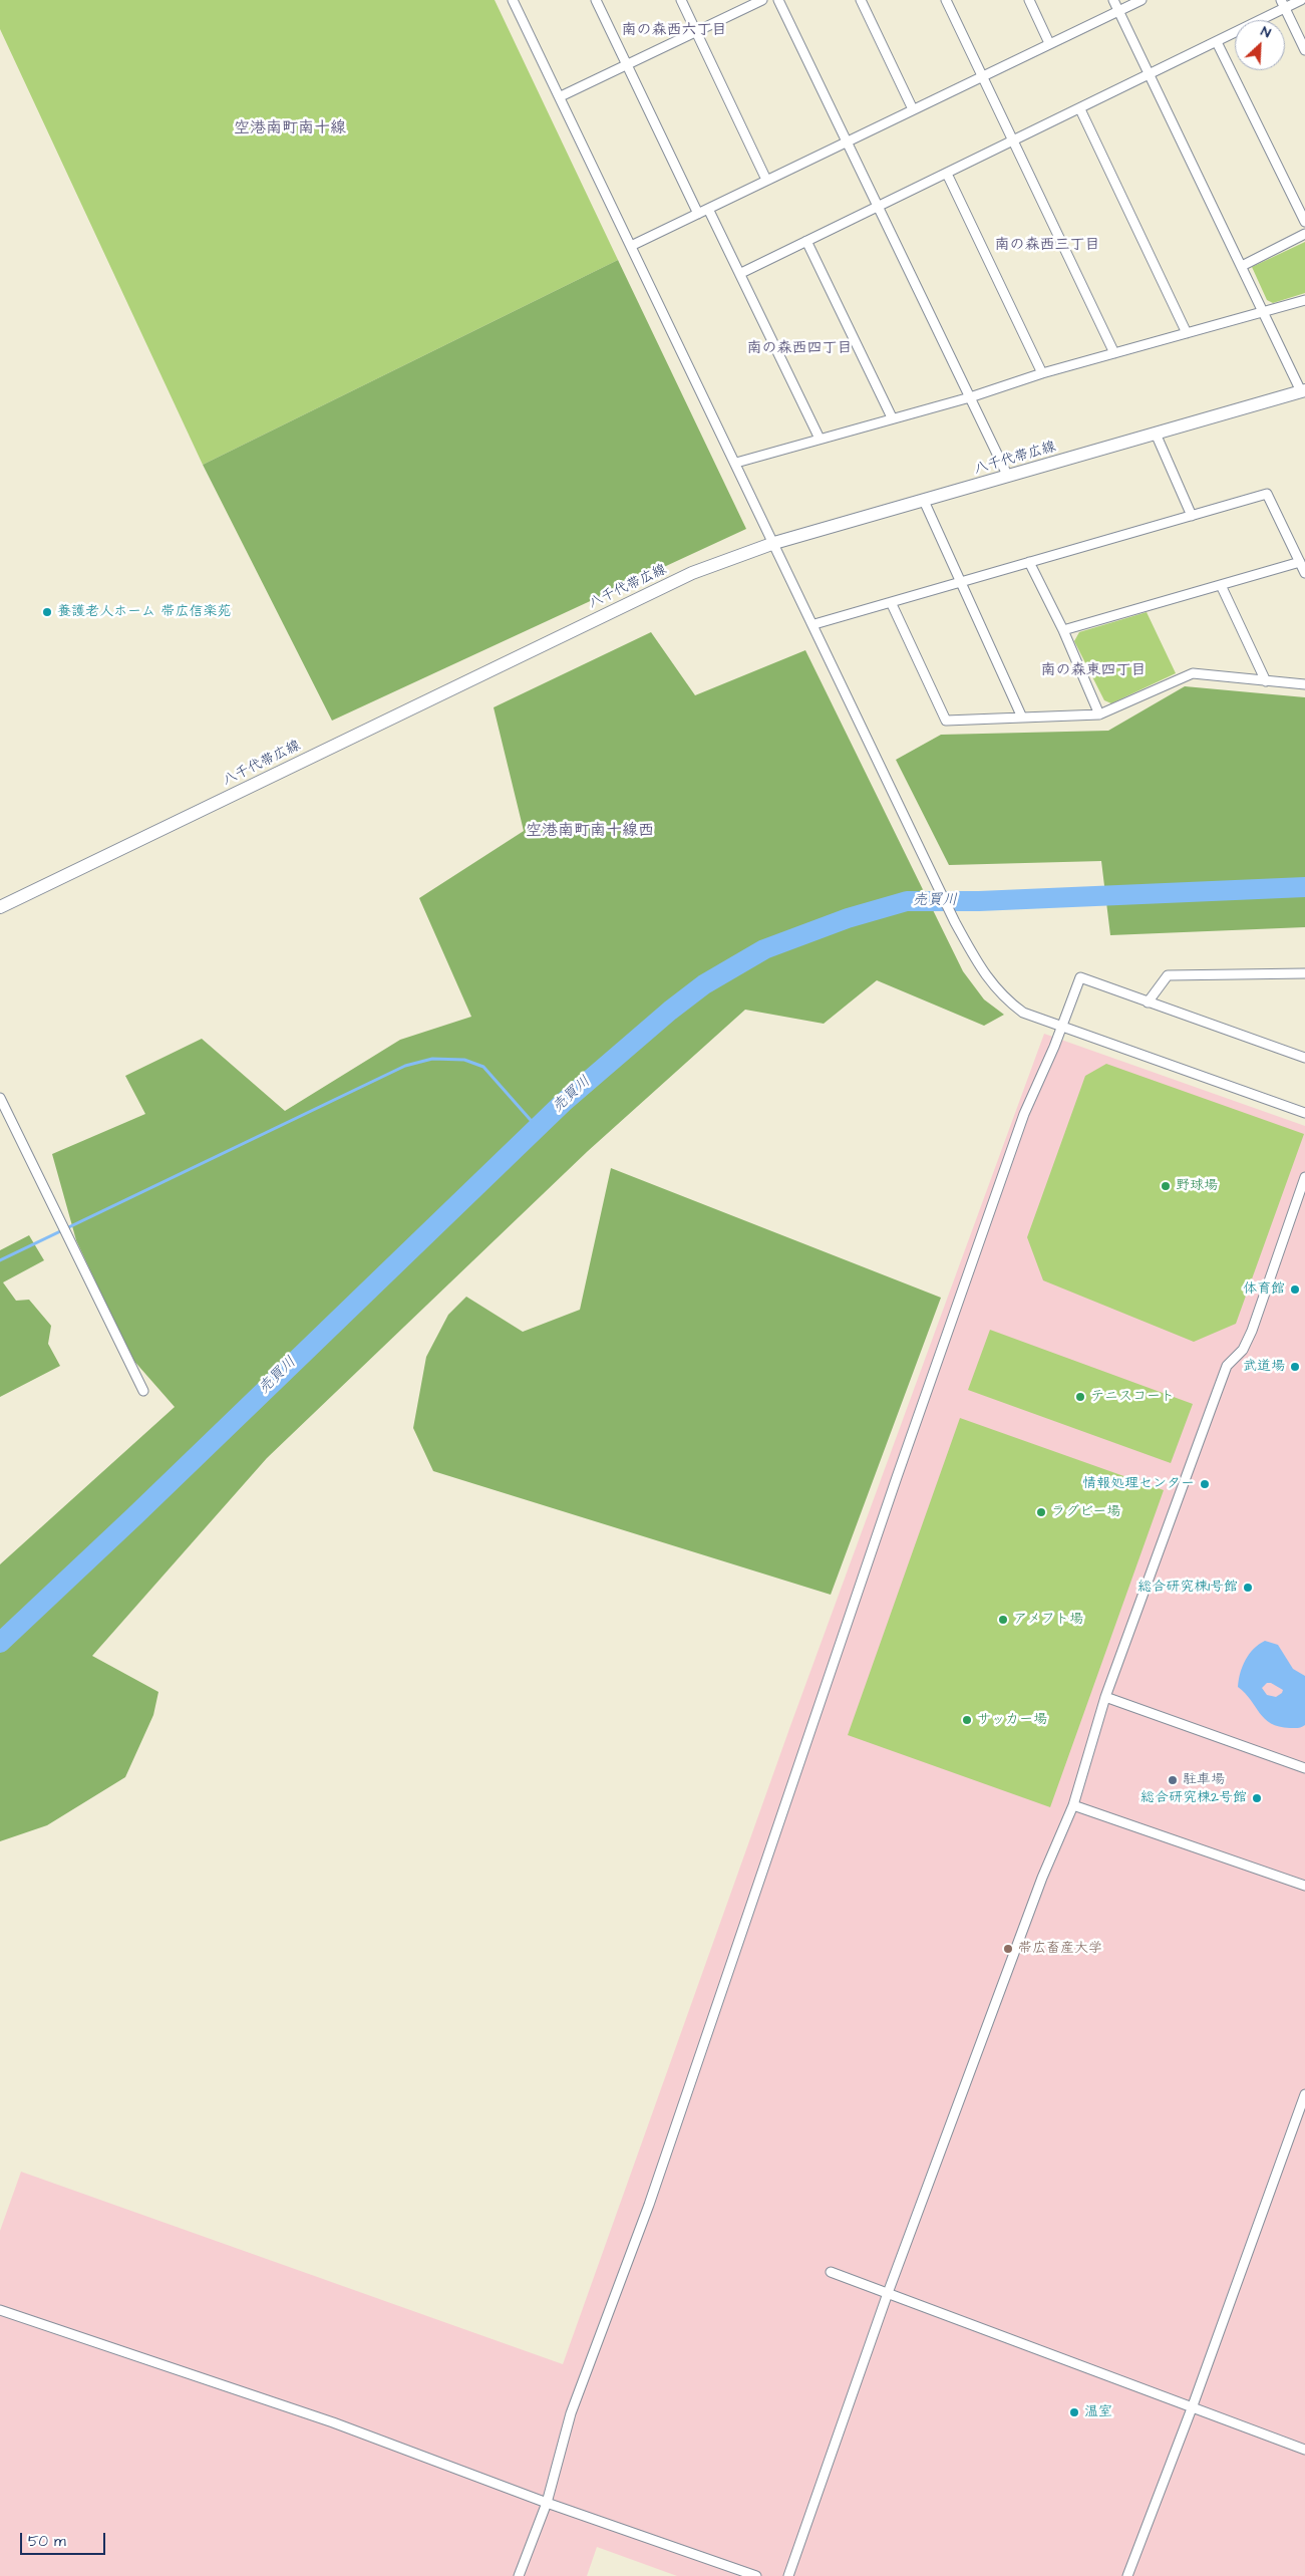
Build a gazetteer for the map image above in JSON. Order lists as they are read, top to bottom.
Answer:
{
  "streets": {
    "main road": ["八千代帯広線"]
  },
  "districts": [
    "南の森西六丁目",
    "空港南町南十線",
    "南の森西三丁目",
    "南の森西四丁目",
    "南の森東四丁目",
    "空港南町南十線西"
  ],
  "water": ["売買川"],
  "places": [
    "養護老人ホーム 帯広信楽苑",
    "野球場",
    "体育館",
    "武道場",
    "テニスコート",
    "情報処理センター",
    "ラグビー場",
    "総合研究棟1号館",
    "アメフト場",
    "サッカー場",
    "駐車場",
    "総合研究棟2号館",
    "帯広畜産大学",
    "温室"
  ],
  "scale_bar": "50 m",
  "north": "top right"
}
